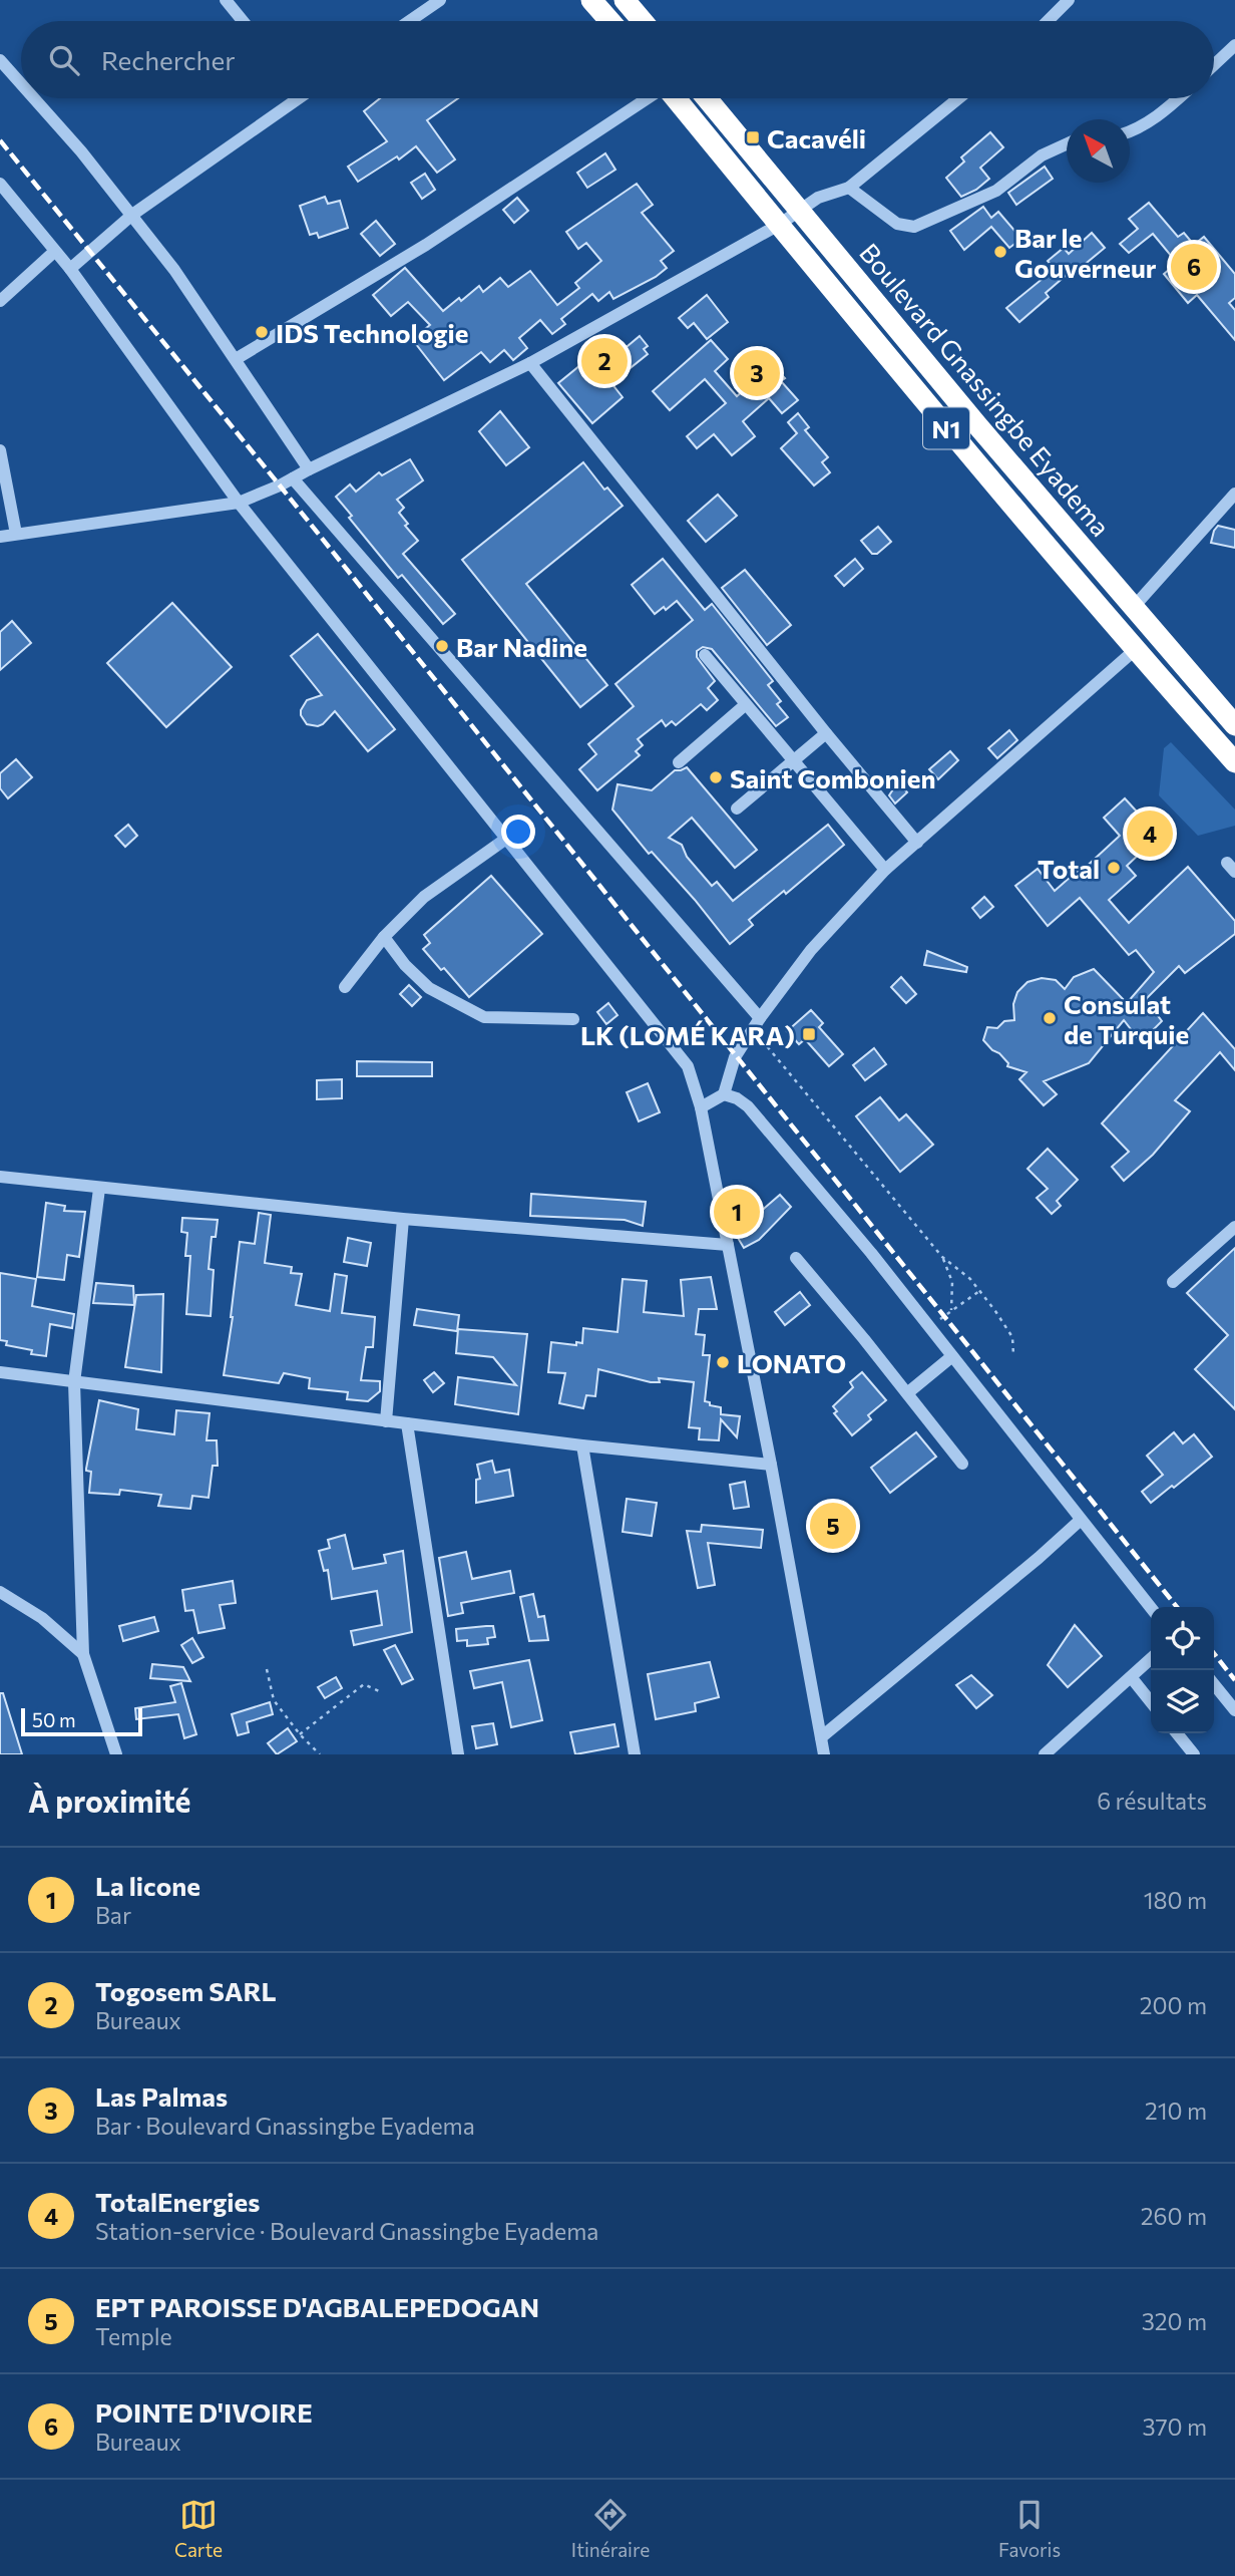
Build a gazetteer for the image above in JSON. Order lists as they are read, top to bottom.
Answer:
{
  "streets": {
    "highway": ["Boulevard Gnassingbe Eyadema", "N1"]
  },
  "places": {
    "transit": ["Cacavéli", "LK (LOMÉ KARA)"],
    "other": [
      "Bar le Gouverneur",
      "IDS Technologie",
      "Bar Nadine",
      "Saint Combonien",
      "Total",
      "Consulat de Turquie",
      "LONATO"
    ]
  },
  "scale_bar": "50 m",
  "north": "top left",
  "page": {
    "search": "Rechercher",
    "pins": [
      "6",
      "2",
      "3",
      "4",
      "1",
      "5"
    ],
    "scale": "50 m",
    "heading": ["À proximité", "6 résultats"],
    "list": [
      {
        "mark": "1",
        "name": "La licone",
        "note": "Bar",
        "value": "180 m"
      },
      {
        "mark": "2",
        "name": "Togosem SARL",
        "note": "Bureaux",
        "value": "200 m"
      },
      {
        "mark": "3",
        "name": "Las Palmas",
        "note": "Bar · Boulevard Gnassingbe Eyadema",
        "value": "210 m"
      },
      {
        "mark": "4",
        "name": "TotalEnergies",
        "note": "Station-service · Boulevard Gnassingbe Eyadema",
        "value": "260 m"
      },
      {
        "mark": "5",
        "name": "EPT PAROISSE D'AGBALEPEDOGAN",
        "note": "Temple",
        "value": "320 m"
      },
      {
        "mark": "6",
        "name": "POINTE D'IVOIRE",
        "note": "Bureaux",
        "value": "370 m"
      }
    ],
    "nav": ["Carte", "Itinéraire", "Favoris"]
  }
}
